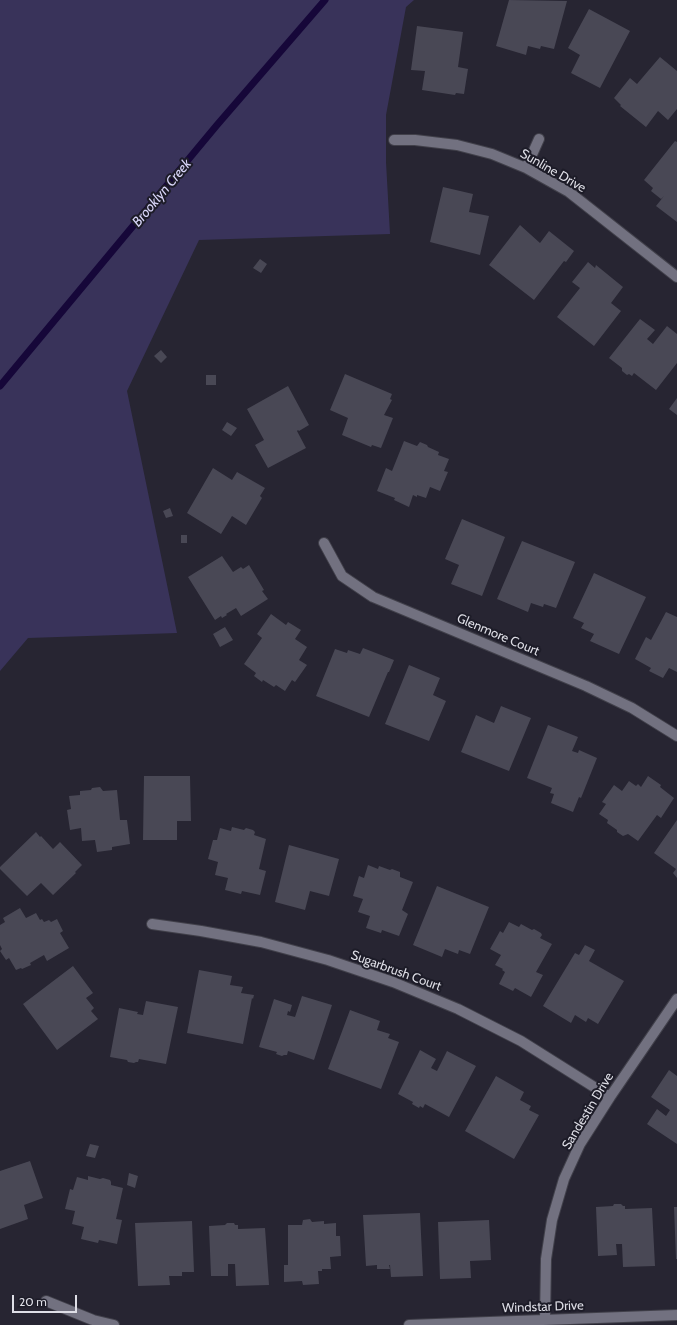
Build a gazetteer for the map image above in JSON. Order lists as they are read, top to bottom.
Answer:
{
  "streets": {
    "street": [
      "Sunline Drive",
      "Glenmore Court",
      "Sugarbrush Court",
      "Sandestin Drive",
      "Windstar Drive"
    ]
  },
  "crossings": [
    ["Sugarbrush Court", "Sandestin Drive"],
    ["Sandestin Drive", "Windstar Drive"]
  ],
  "water": ["Brooklyn Creek"],
  "scale_bar": "20 m"
}
